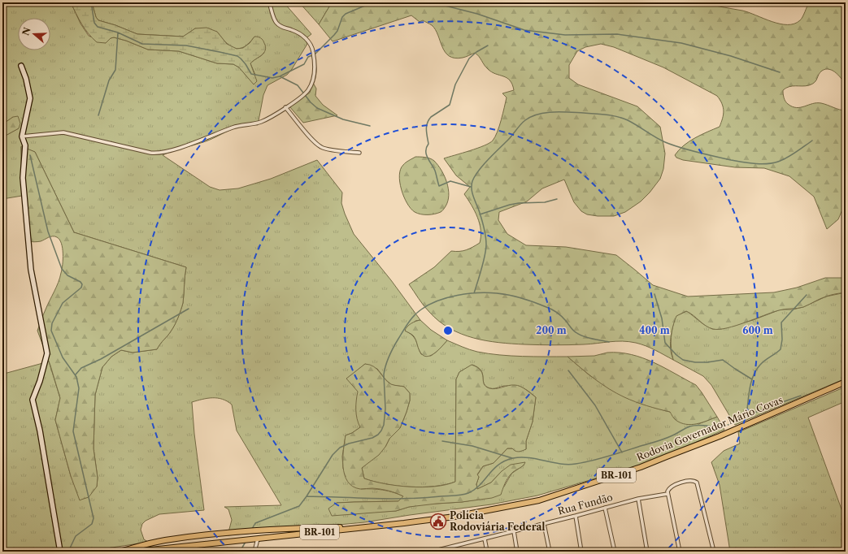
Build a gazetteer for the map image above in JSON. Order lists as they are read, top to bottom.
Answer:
{
  "streets": {
    "main road": ["Rodovia Governador Mário Covas", "BR-101"],
    "street": ["Rua Fundão"]
  },
  "places": {
    "public building": ["Polícia Rodoviária Federal"]
  },
  "north": "left",
  "rings": ["200 m", "400 m", "600 m"]
}
